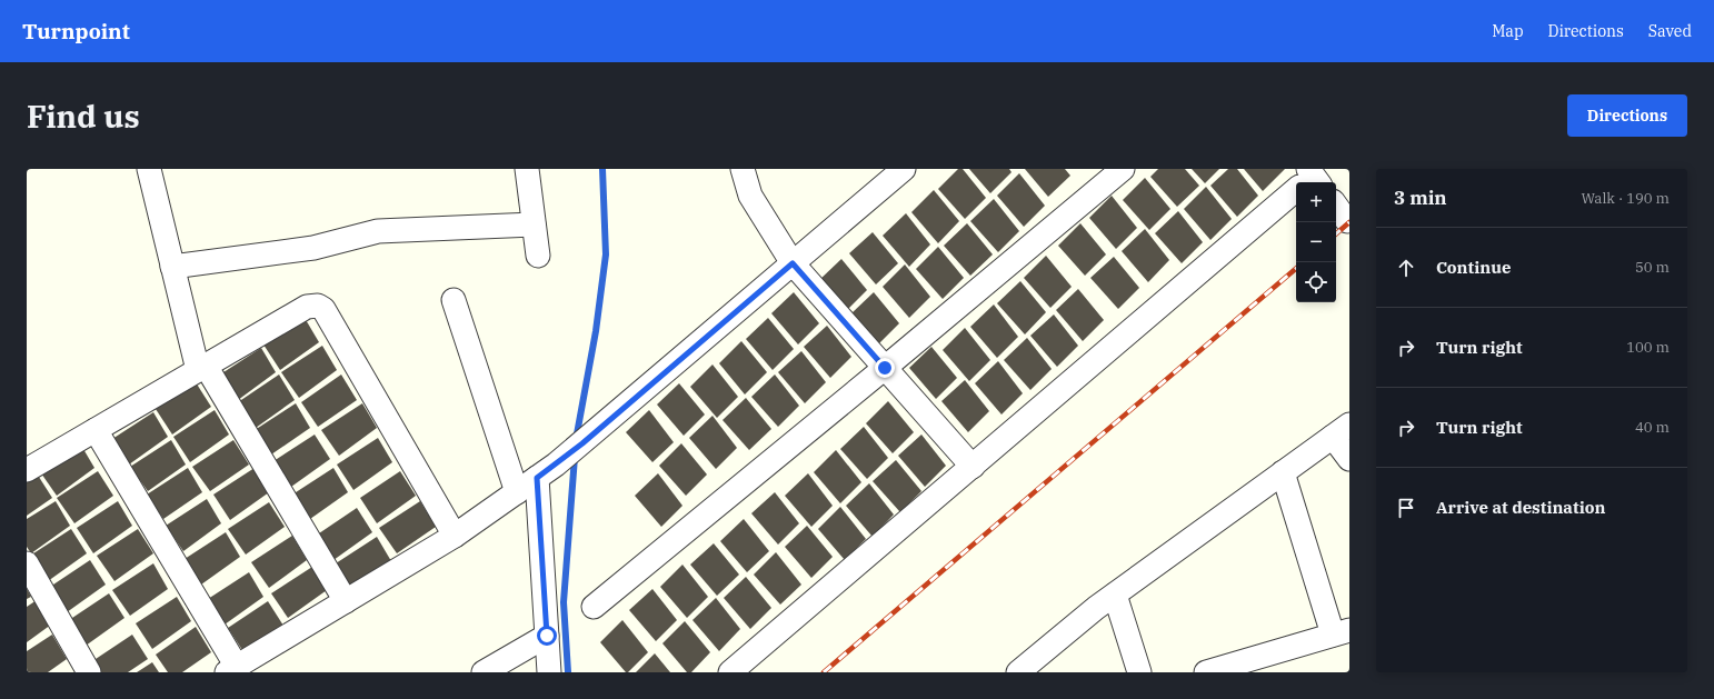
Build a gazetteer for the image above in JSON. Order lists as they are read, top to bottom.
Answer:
{
  "page": {
    "header": "Turnpoint",
    "nav": ["Map", "Directions", "Saved"],
    "buttons": "Directions",
    "title": "Find us",
    "heading": ["3 min", "Walk · 190 m"],
    "map_buttons": ["+", "−"],
    "list": [
      ["Continue", "50 m"],
      ["Turn right", "100 m"],
      ["Turn right", "40 m"],
      "Arrive at destination"
    ]
  }
}
